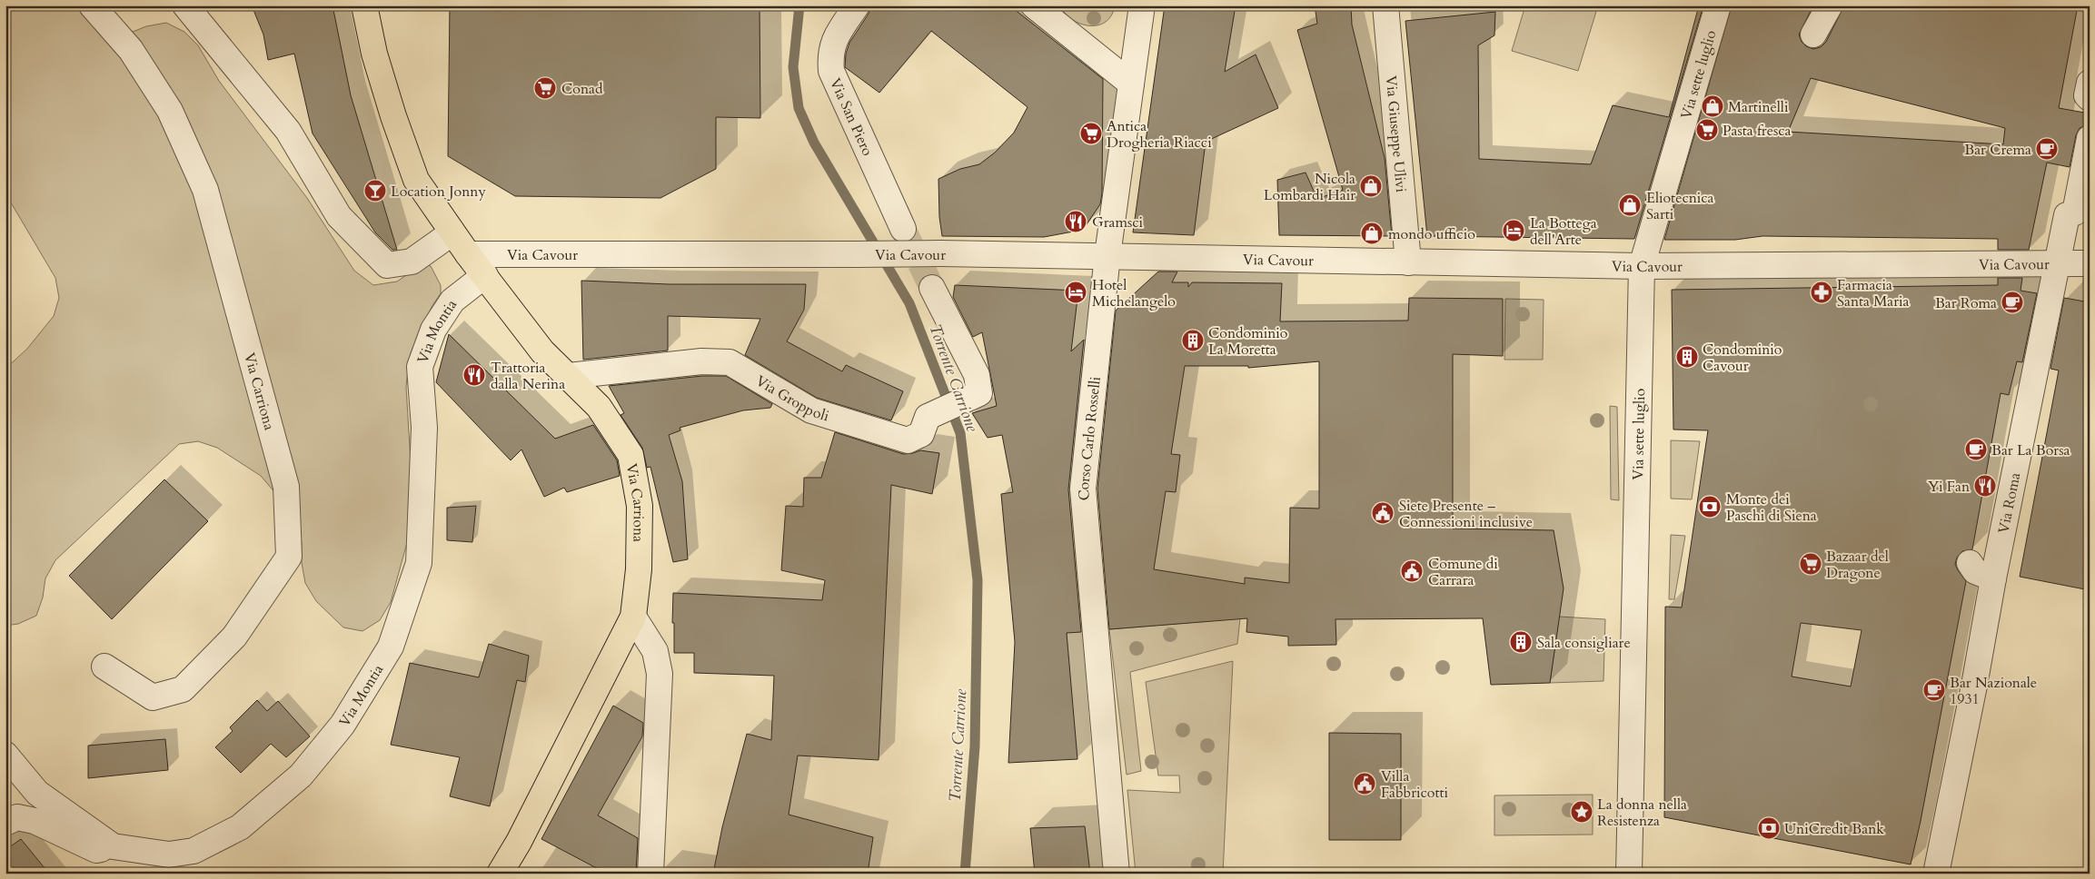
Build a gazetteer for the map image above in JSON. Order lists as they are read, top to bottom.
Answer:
{
  "streets": {
    "main road": ["Via Carriona"],
    "street": [
      "Via sette luglio",
      "Via San Piero",
      "Via Giuseppe Ulivi",
      "Via Cavour",
      "Via Montia",
      "Via Groppoli",
      "Corso Carlo Rosselli",
      "Via Roma"
    ]
  },
  "crossings": [
    ["Via sette luglio", "Via Cavour"],
    ["Via Giuseppe Ulivi", "Via Cavour"],
    ["Via Cavour", "Via Carriona"],
    ["Via Cavour", "Corso Carlo Rosselli"],
    ["Via Cavour", "Via Roma"],
    ["Via Montia", "Via Carriona"],
    ["Via Carriona", "Via Groppoli"]
  ],
  "water": ["Torrente Carrione"],
  "places": {
    "supermarket": [
      "Conad",
      "Pasta fresca",
      "Antica Drogheria Riacci",
      "Bazaar del Dragone"
    ],
    "shop": [
      "Martinelli",
      "Nicola Lombardi Hair",
      "Eliotecnica Sarti",
      "mondo ufficio"
    ],
    "cafe": [
      "Bar Crema",
      "Bar Roma",
      "Bar La Borsa",
      "Bar Nazionale 1931"
    ],
    "bar": ["Location Jonny"],
    "restaurant": ["Gramsci", "Trattoria dalla Nerina", "Yi Fan"],
    "hotel": ["La Bottega dell'Arte", "Hotel Michelangelo"],
    "pharmacy": ["Farmacia Santa Maria"],
    "building": ["Condominio La Moretta", "Condominio Cavour", "Sala consigliare"],
    "bank": ["Monte dei Paschi di Siena", "UniCredit Bank"],
    "public building": ["Siete Presente – Connessioni inclusive", "Comune di Carrara", "Villa Fabbricotti"],
    "place": ["La donna nella Resistenza"]
  }
}
